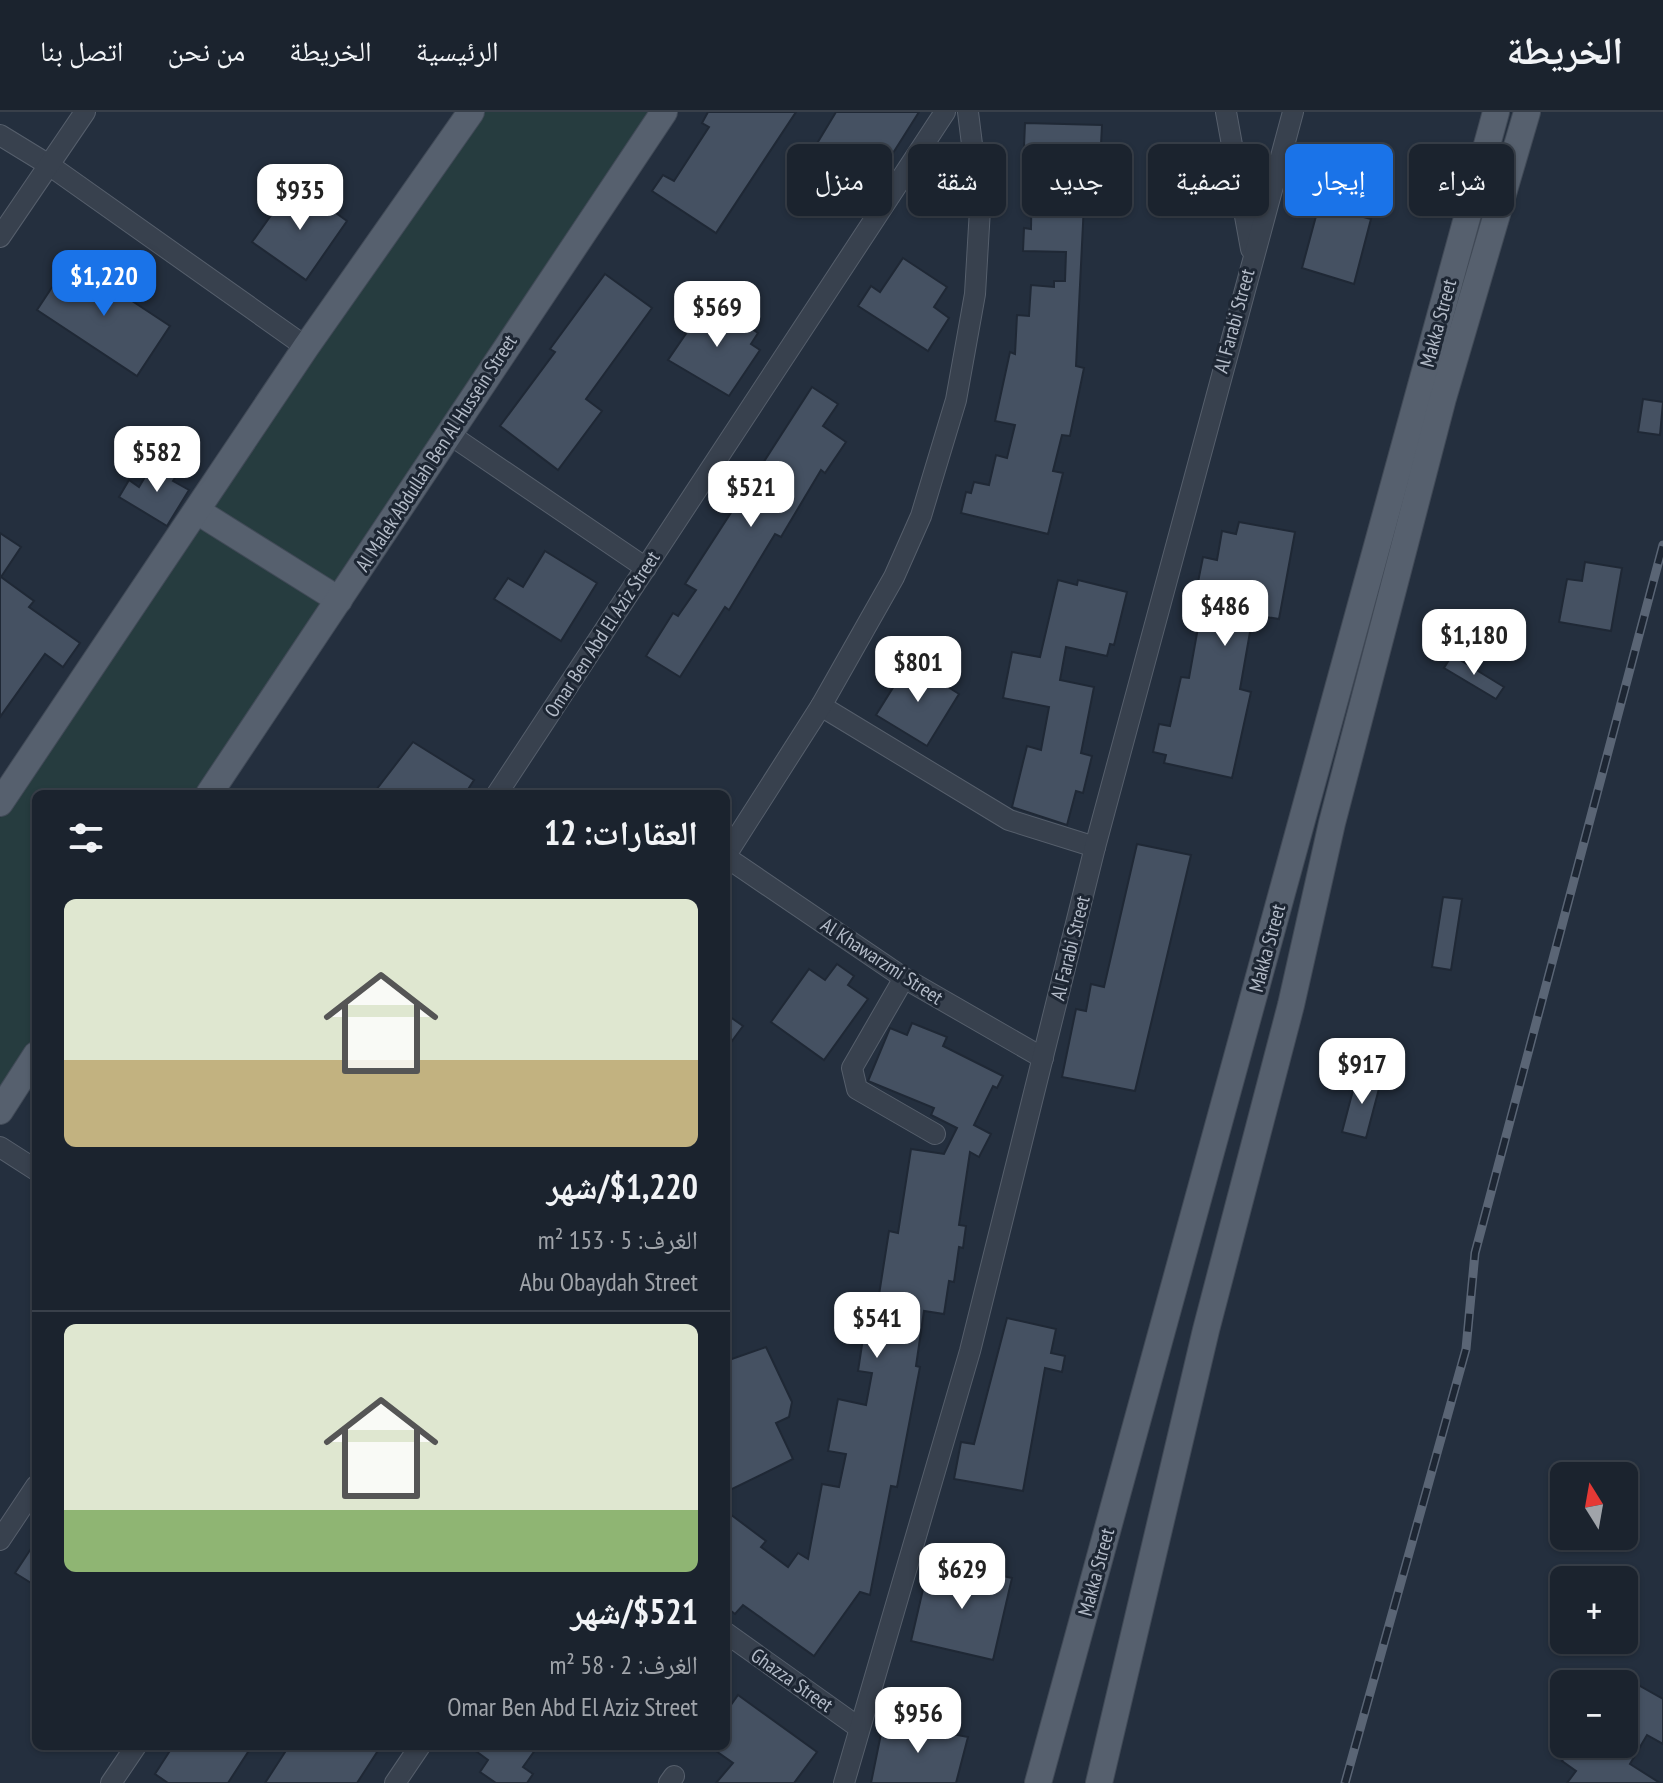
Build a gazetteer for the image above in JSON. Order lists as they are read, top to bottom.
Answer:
{
  "streets": {
    "main road": ["Makka Street", "Al Malek Abdullah Ben Al Hussein Street"],
    "street": [
      "Al Farabi Street",
      "Omar Ben Abd El Aziz Street",
      "Al Khawarzmi Street",
      "Ghazza Street"
    ]
  },
  "crossings": [
    ["Al Farabi Street", "Al Khawarzmi Street"],
    ["Al Farabi Street", "Ghazza Street"]
  ],
  "north": "top",
  "page": {
    "header": "الخريطة",
    "nav": [
      "الرئيسية",
      "الخريطة",
      "من نحن",
      "اتصل بنا"
    ],
    "chip": [
      "شراء",
      "إيجار",
      "تصفية",
      "جديد",
      "شقة",
      "منزل"
    ],
    "price": [
      "$935",
      "$1,220",
      "$569",
      "$582",
      "$521",
      "$486",
      "$1,180",
      "$801",
      "$917",
      "$541",
      "$629",
      "$956"
    ],
    "heading": "العقارات: 12",
    "list": [
      {
        "name": "$1,220/شهر",
        "note": "الغرف: 5 · 153 m² · Abu Obaydah Street"
      },
      {
        "name": "$521/شهر",
        "note": "الغرف: 2 · 58 m² · Omar Ben Abd El Aziz Street"
      }
    ],
    "map_buttons": ["+", "−"]
  }
}
